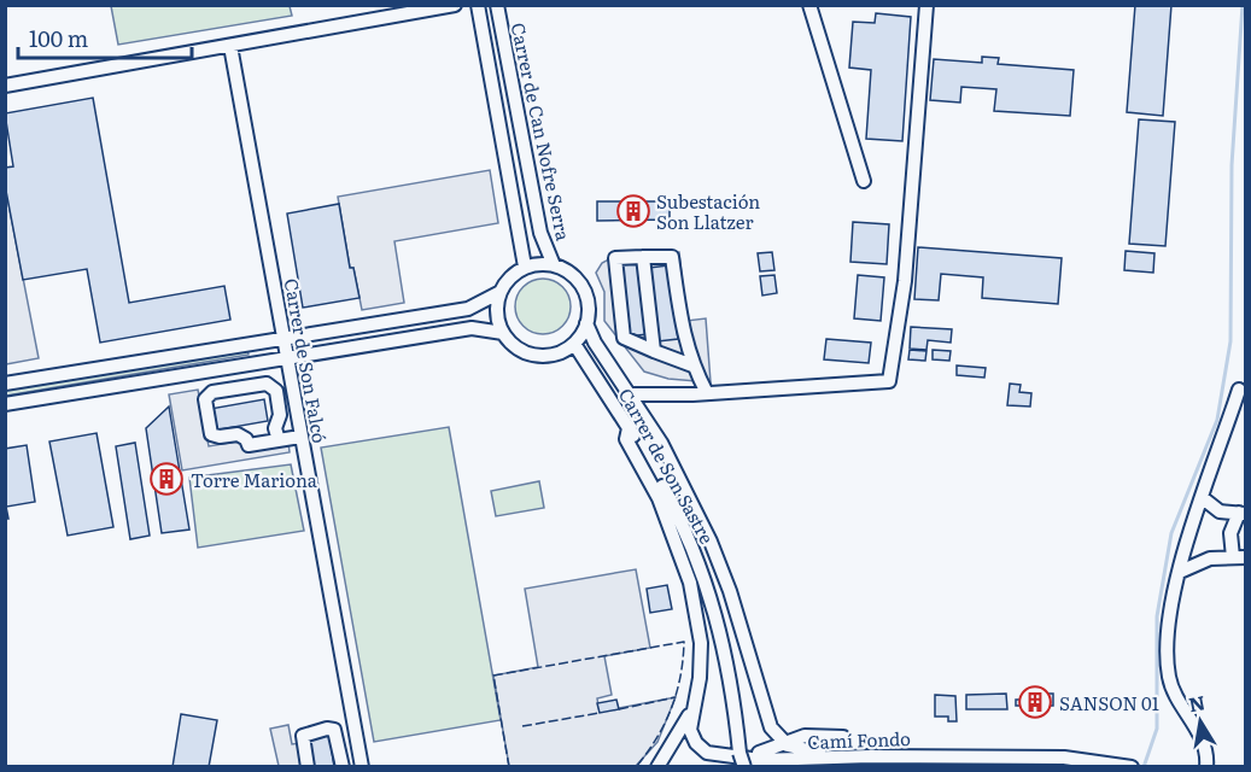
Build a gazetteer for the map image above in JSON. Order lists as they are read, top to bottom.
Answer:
{
  "streets": {
    "street": [
      "Carrer de Can Nofre Serra",
      "Carrer de Son Falcó",
      "Carrer de Son Sastre",
      "Camí Fondo"
    ]
  },
  "crossings": [
    ["Carrer de Can Nofre Serra", "Carrer de Son Sastre"],
    ["Carrer de Son Sastre", "Camí Fondo"]
  ],
  "places": {
    "building": ["Subestación Son Llatzer", "Torre Mariona", "SANSON 01"]
  },
  "scale_bar": "100 m",
  "north": "top"
}
